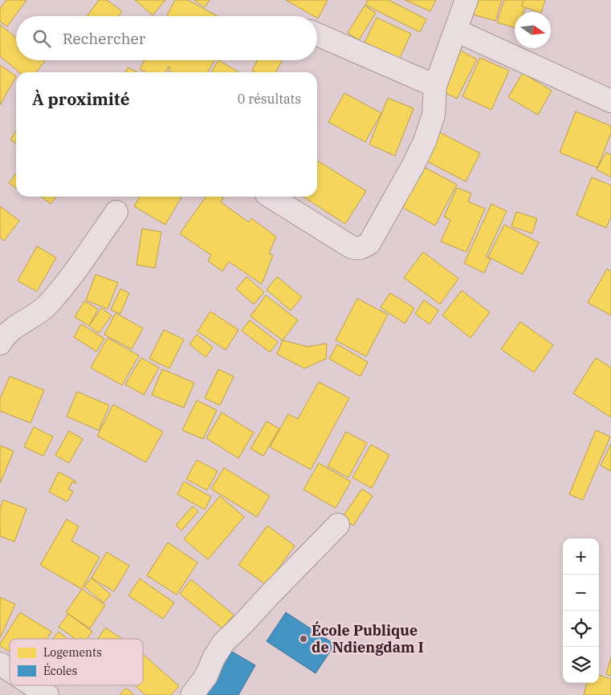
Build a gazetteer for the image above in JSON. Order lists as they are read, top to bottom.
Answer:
{
  "places": ["École Publique de Ndiengdam I"],
  "legend": ["Logements", "Écoles"],
  "north": "right",
  "page": {
    "search": "Rechercher",
    "heading": ["À proximité", "0 résultats"],
    "map_buttons": ["+", "−"]
  }
}
